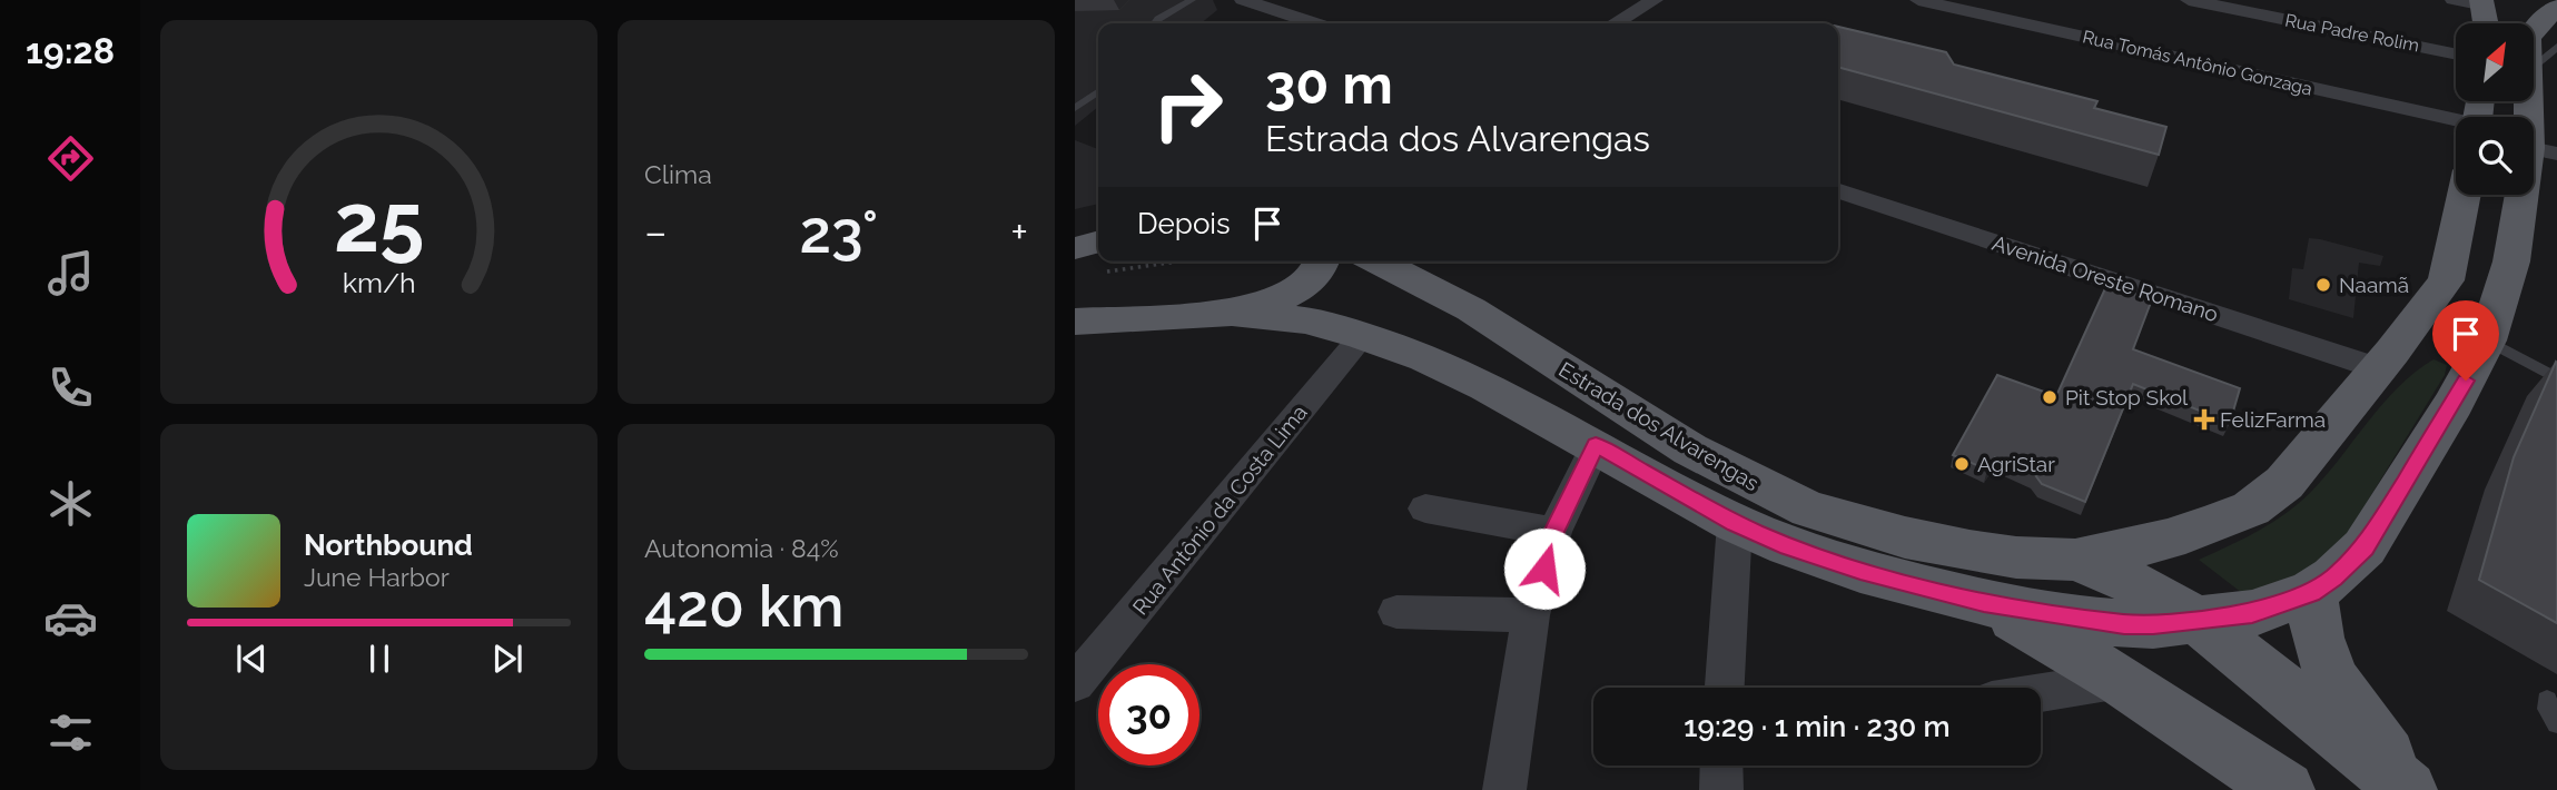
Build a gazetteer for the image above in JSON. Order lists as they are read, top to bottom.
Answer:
{
  "streets": {
    "main road": ["Estrada dos Alvarengas"],
    "street": [
      "Rua Padre Rolim",
      "Rua Tomás Antônio Gonzaga",
      "Avenida Oreste Romano",
      "Rua Antônio da Costa Lima"
    ]
  },
  "crossings": [
    ["Avenida Oreste Romano", "Estrada dos Alvarengas"],
    ["Estrada dos Alvarengas", "Rua Antônio da Costa Lima"]
  ],
  "places": {
    "other": ["Naamã", "Pit Stop Skol", "AgriStar"],
    "health": ["FelizFarma"]
  },
  "north": "top right",
  "page": {
    "tabs": "19:28",
    "tile": [
      "Clima",
      ["Autonomia · 84%", "420 km"]
    ],
    "turn": ["30 m", "Estrada dos Alvarengas"],
    "then": "Depois",
    "heat": ["−", "23°", "+"],
    "song": ["Northbound", "June Harbor"],
    "limit": "30",
    "trip": "19:29 · 1 min · 230 m",
    "gauge": ["25", "km/h"]
  }
}
